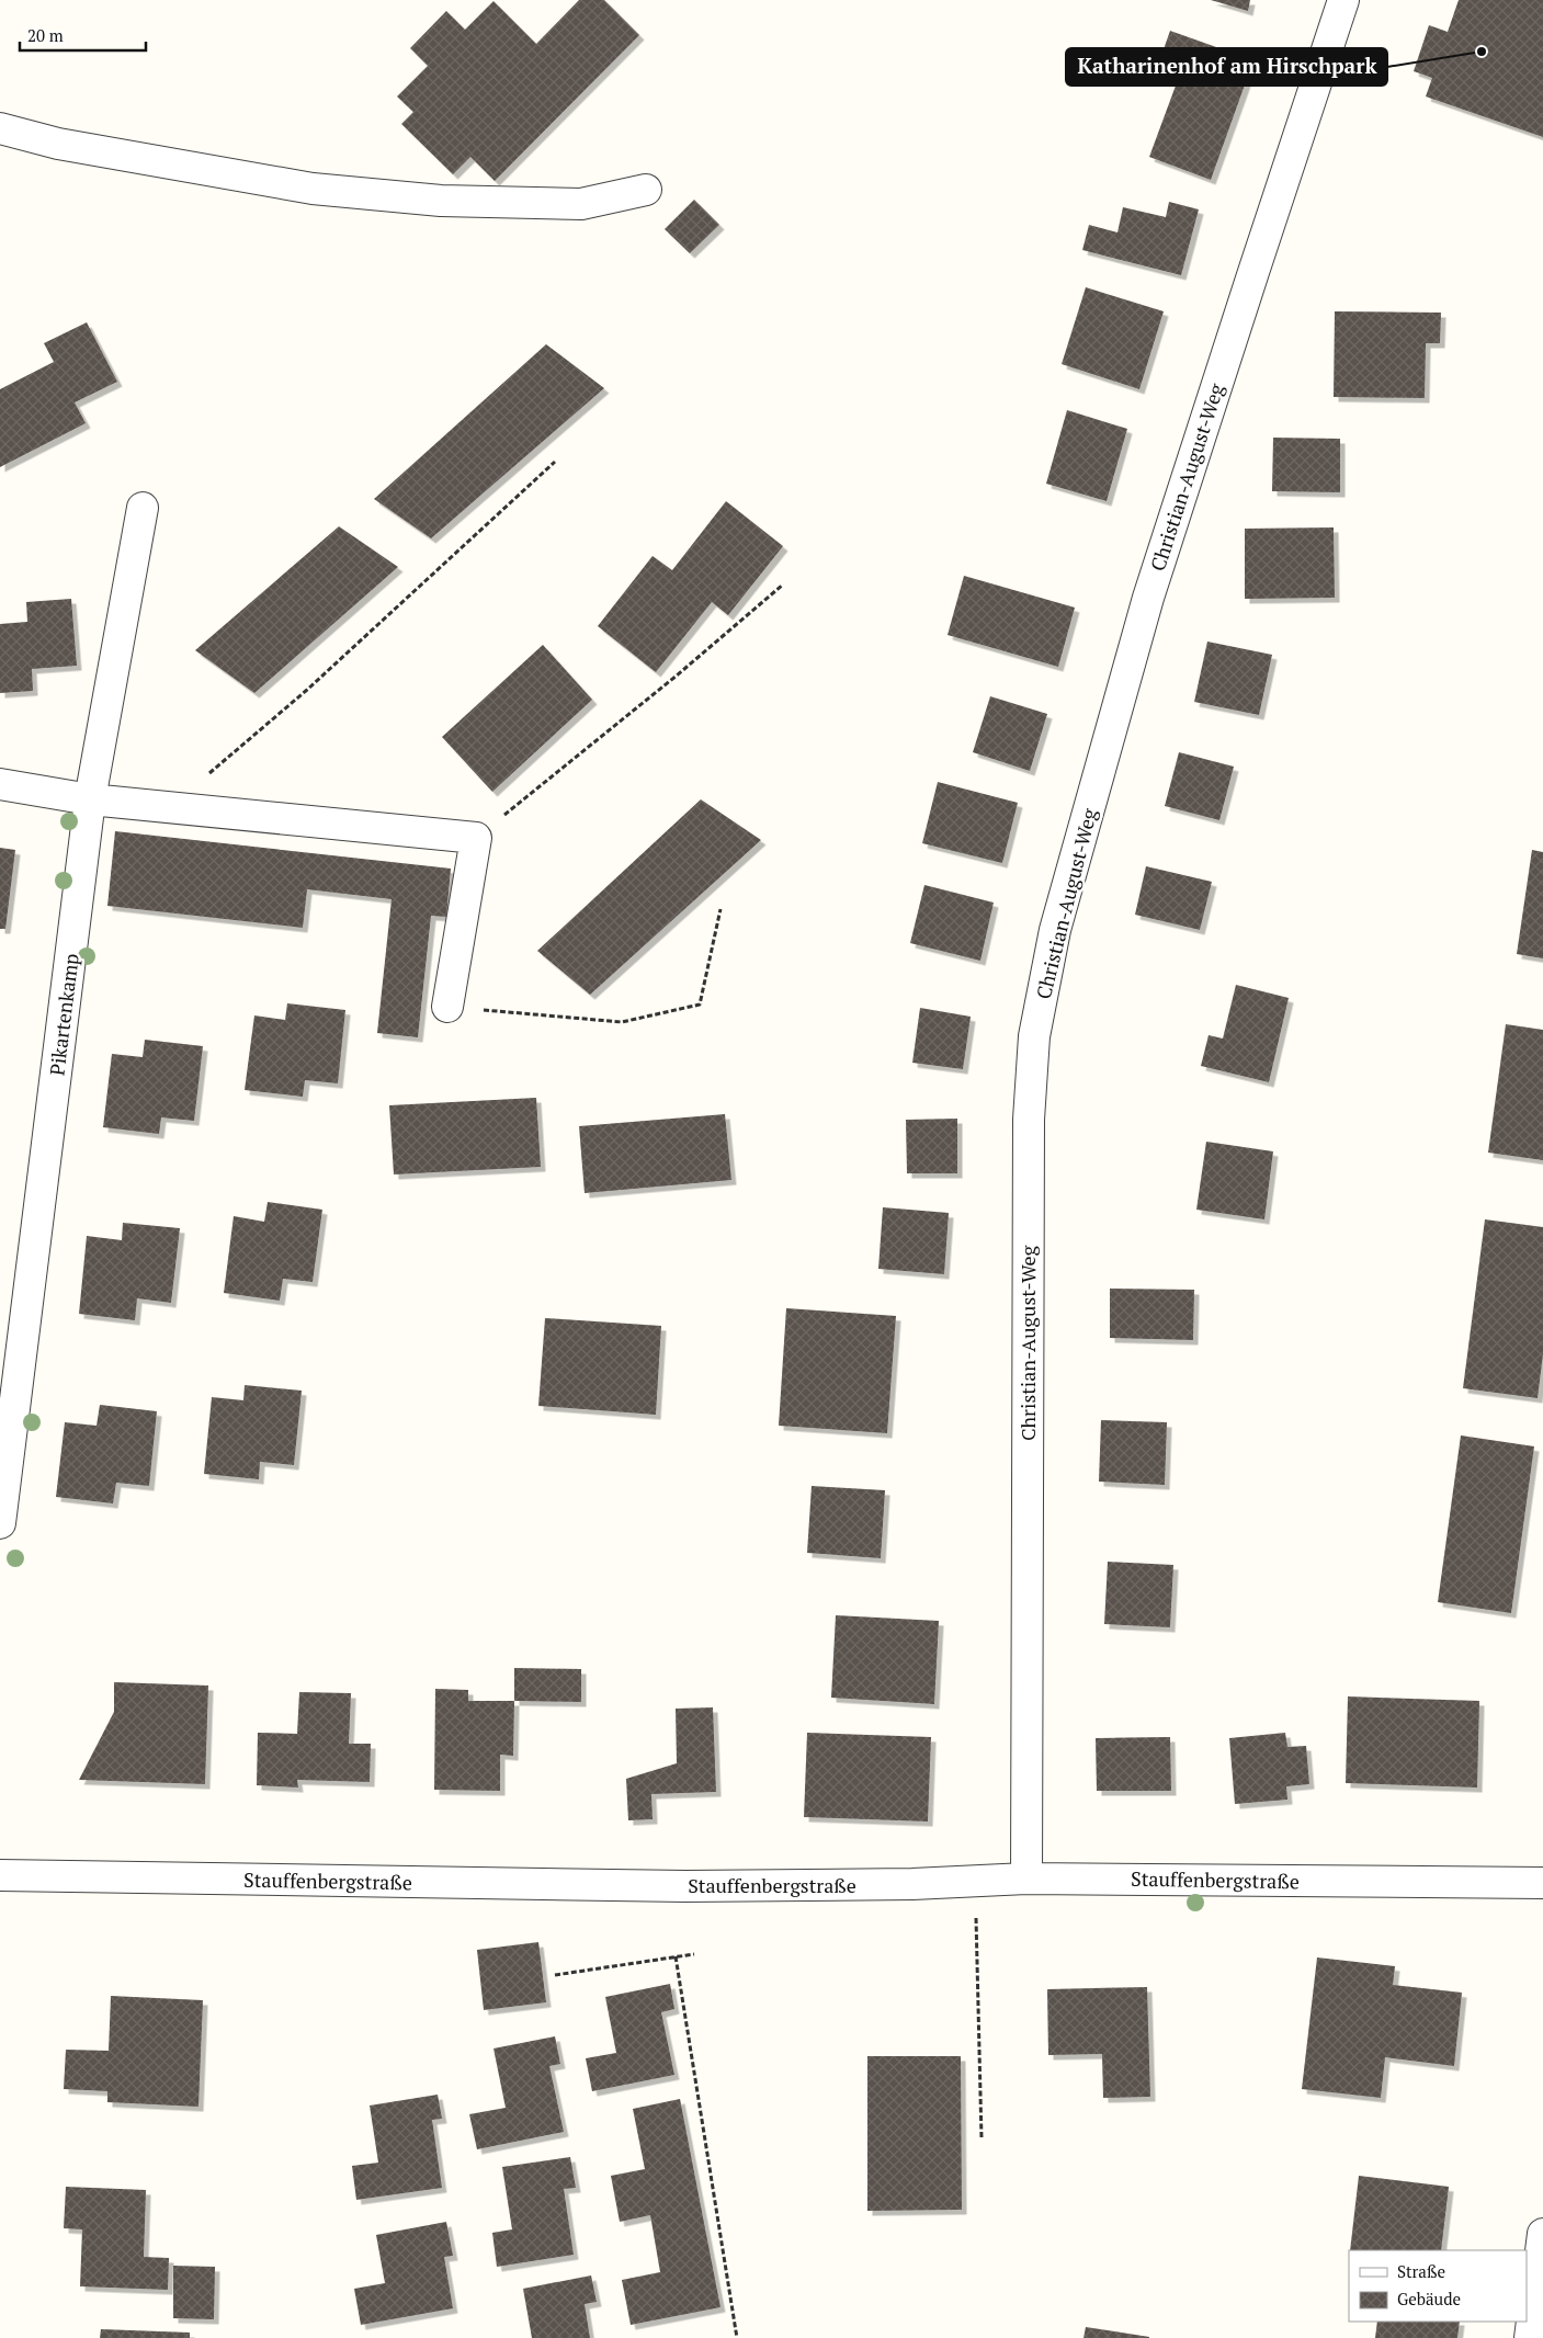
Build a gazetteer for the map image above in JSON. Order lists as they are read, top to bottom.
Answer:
{
  "streets": {
    "street": ["Christian-August-Weg", "Pikartenkamp", "Stauffenbergstraße"]
  },
  "crossings": [
    ["Christian-August-Weg", "Stauffenbergstraße"]
  ],
  "places": ["Katharinenhof am Hirschpark"],
  "legend": ["Straße", "Gebäude"],
  "scale_bar": "20 m"
}
